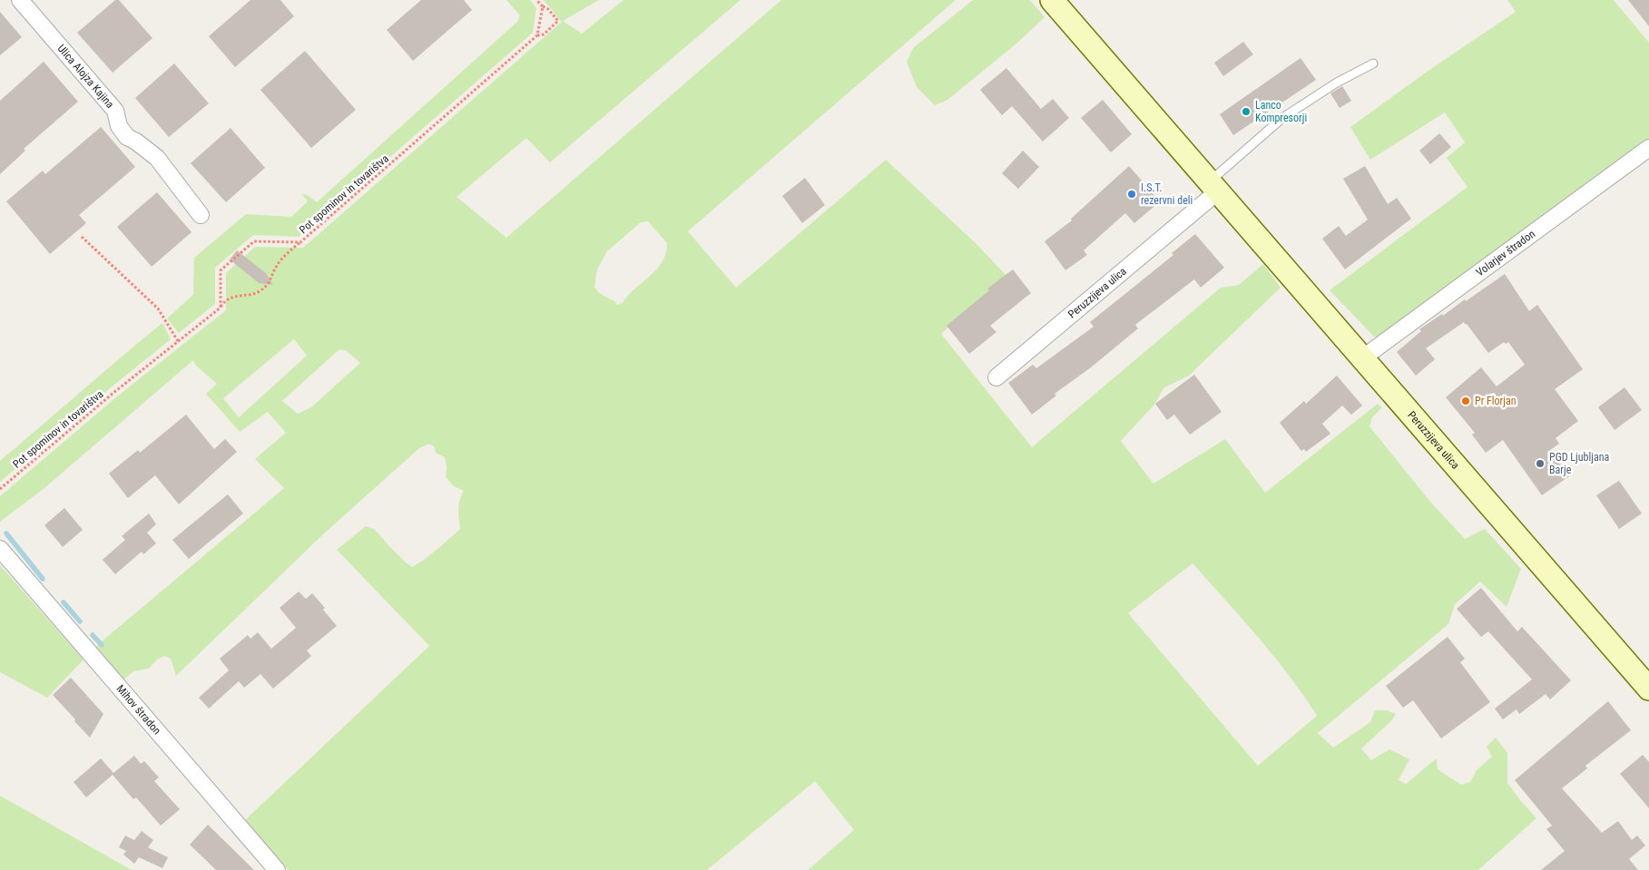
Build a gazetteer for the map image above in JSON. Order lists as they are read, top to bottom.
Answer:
{
  "streets": {
    "main road": ["Peruzzijeva ulica"],
    "street": ["Ulica Alojza Kajina", "Volarjev štradon", "Mihov štradon"],
    "path": ["Pot spominov in tovarištva"]
  },
  "crossings": [
    ["Volarjev štradon", "Peruzzijeva ulica"]
  ],
  "places": [
    "Lanco Kompresorji",
    "I.S.T. rezervni deli",
    "Pr Florjan",
    "PGD Ljubljana Barje"
  ]
}
